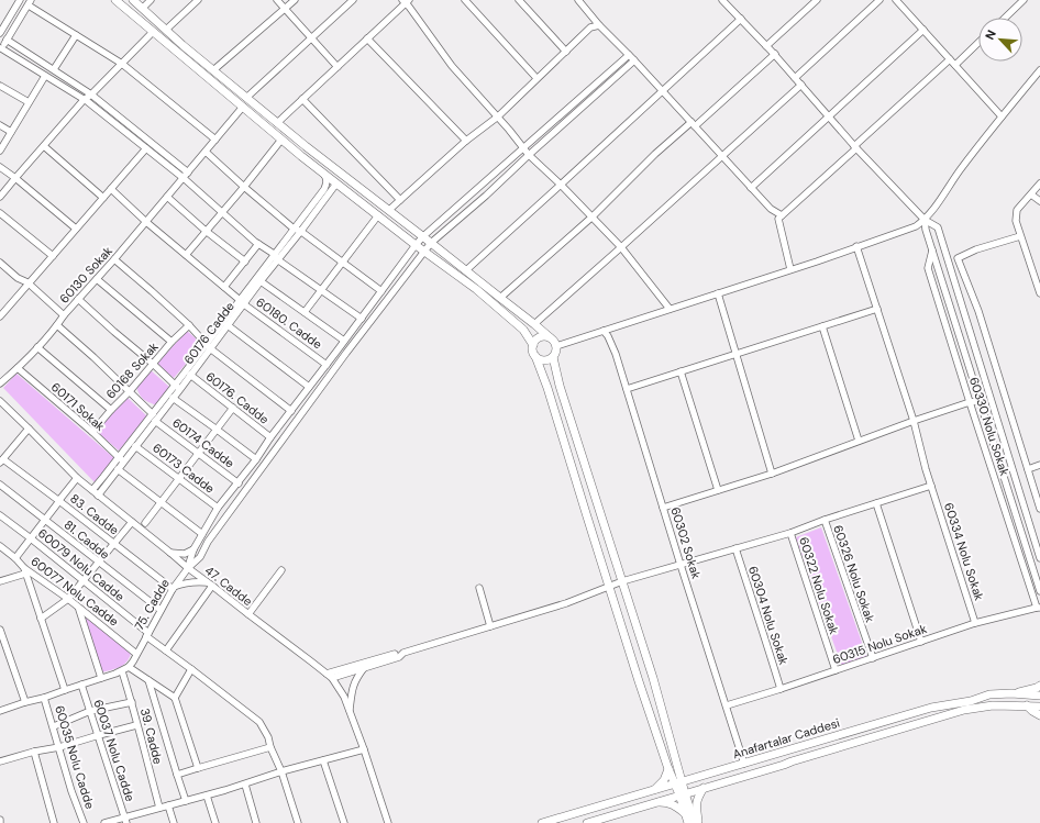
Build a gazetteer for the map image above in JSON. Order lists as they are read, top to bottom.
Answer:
{
  "streets": {
    "main road": ["Anafartalar Caddesi"],
    "street": [
      "60130 Sokak",
      "60180. Cadde",
      "60176 Cadde",
      "60168 Sokak",
      "60176. Cadde",
      "60171 Sokak",
      "60330 Nolu Sokak",
      "60174 Cadde",
      "60173 Cadde",
      "83. Cadde",
      "81. Cadde",
      "60302 Sokak",
      "60334 Nolu Sokak",
      "60079 Nolu Cadde",
      "60326 Nolu Sokak",
      "47. Cadde",
      "60322 Nolu Sokak",
      "60077 Nolu Cadde",
      "75. Cadde",
      "60304 Nolu Sokak",
      "60315 Nolu Sokak",
      "39. Cadde",
      "60037 Nolu Cadde",
      "60035 Nolu Cadde"
    ]
  },
  "crossings": [
    ["60130 Sokak", "60180. Cadde"],
    ["60130 Sokak", "60171 Sokak"],
    ["60180. Cadde", "60176 Cadde"],
    ["60176 Cadde", "60176. Cadde"],
    ["60176 Cadde", "60171 Sokak"],
    ["60176 Cadde", "60174 Cadde"],
    ["60176 Cadde", "60173 Cadde"],
    ["60176 Cadde", "47. Cadde"],
    ["60168 Sokak", "60171 Sokak"],
    ["60330 Nolu Sokak", "60315 Nolu Sokak"],
    ["83. Cadde", "75. Cadde"],
    ["81. Cadde", "75. Cadde"],
    ["60302 Sokak", "60315 Nolu Sokak"],
    ["60302 Sokak", "Anafartalar Caddesi"],
    ["60334 Nolu Sokak", "60315 Nolu Sokak"],
    ["60079 Nolu Cadde", "75. Cadde"],
    ["60326 Nolu Sokak", "60315 Nolu Sokak"],
    ["47. Cadde", "75. Cadde"],
    ["60322 Nolu Sokak", "60315 Nolu Sokak"],
    ["60077 Nolu Cadde", "75. Cadde"],
    ["75. Cadde", "39. Cadde"],
    ["60304 Nolu Sokak", "60315 Nolu Sokak"]
  ],
  "north": "top left"
}
